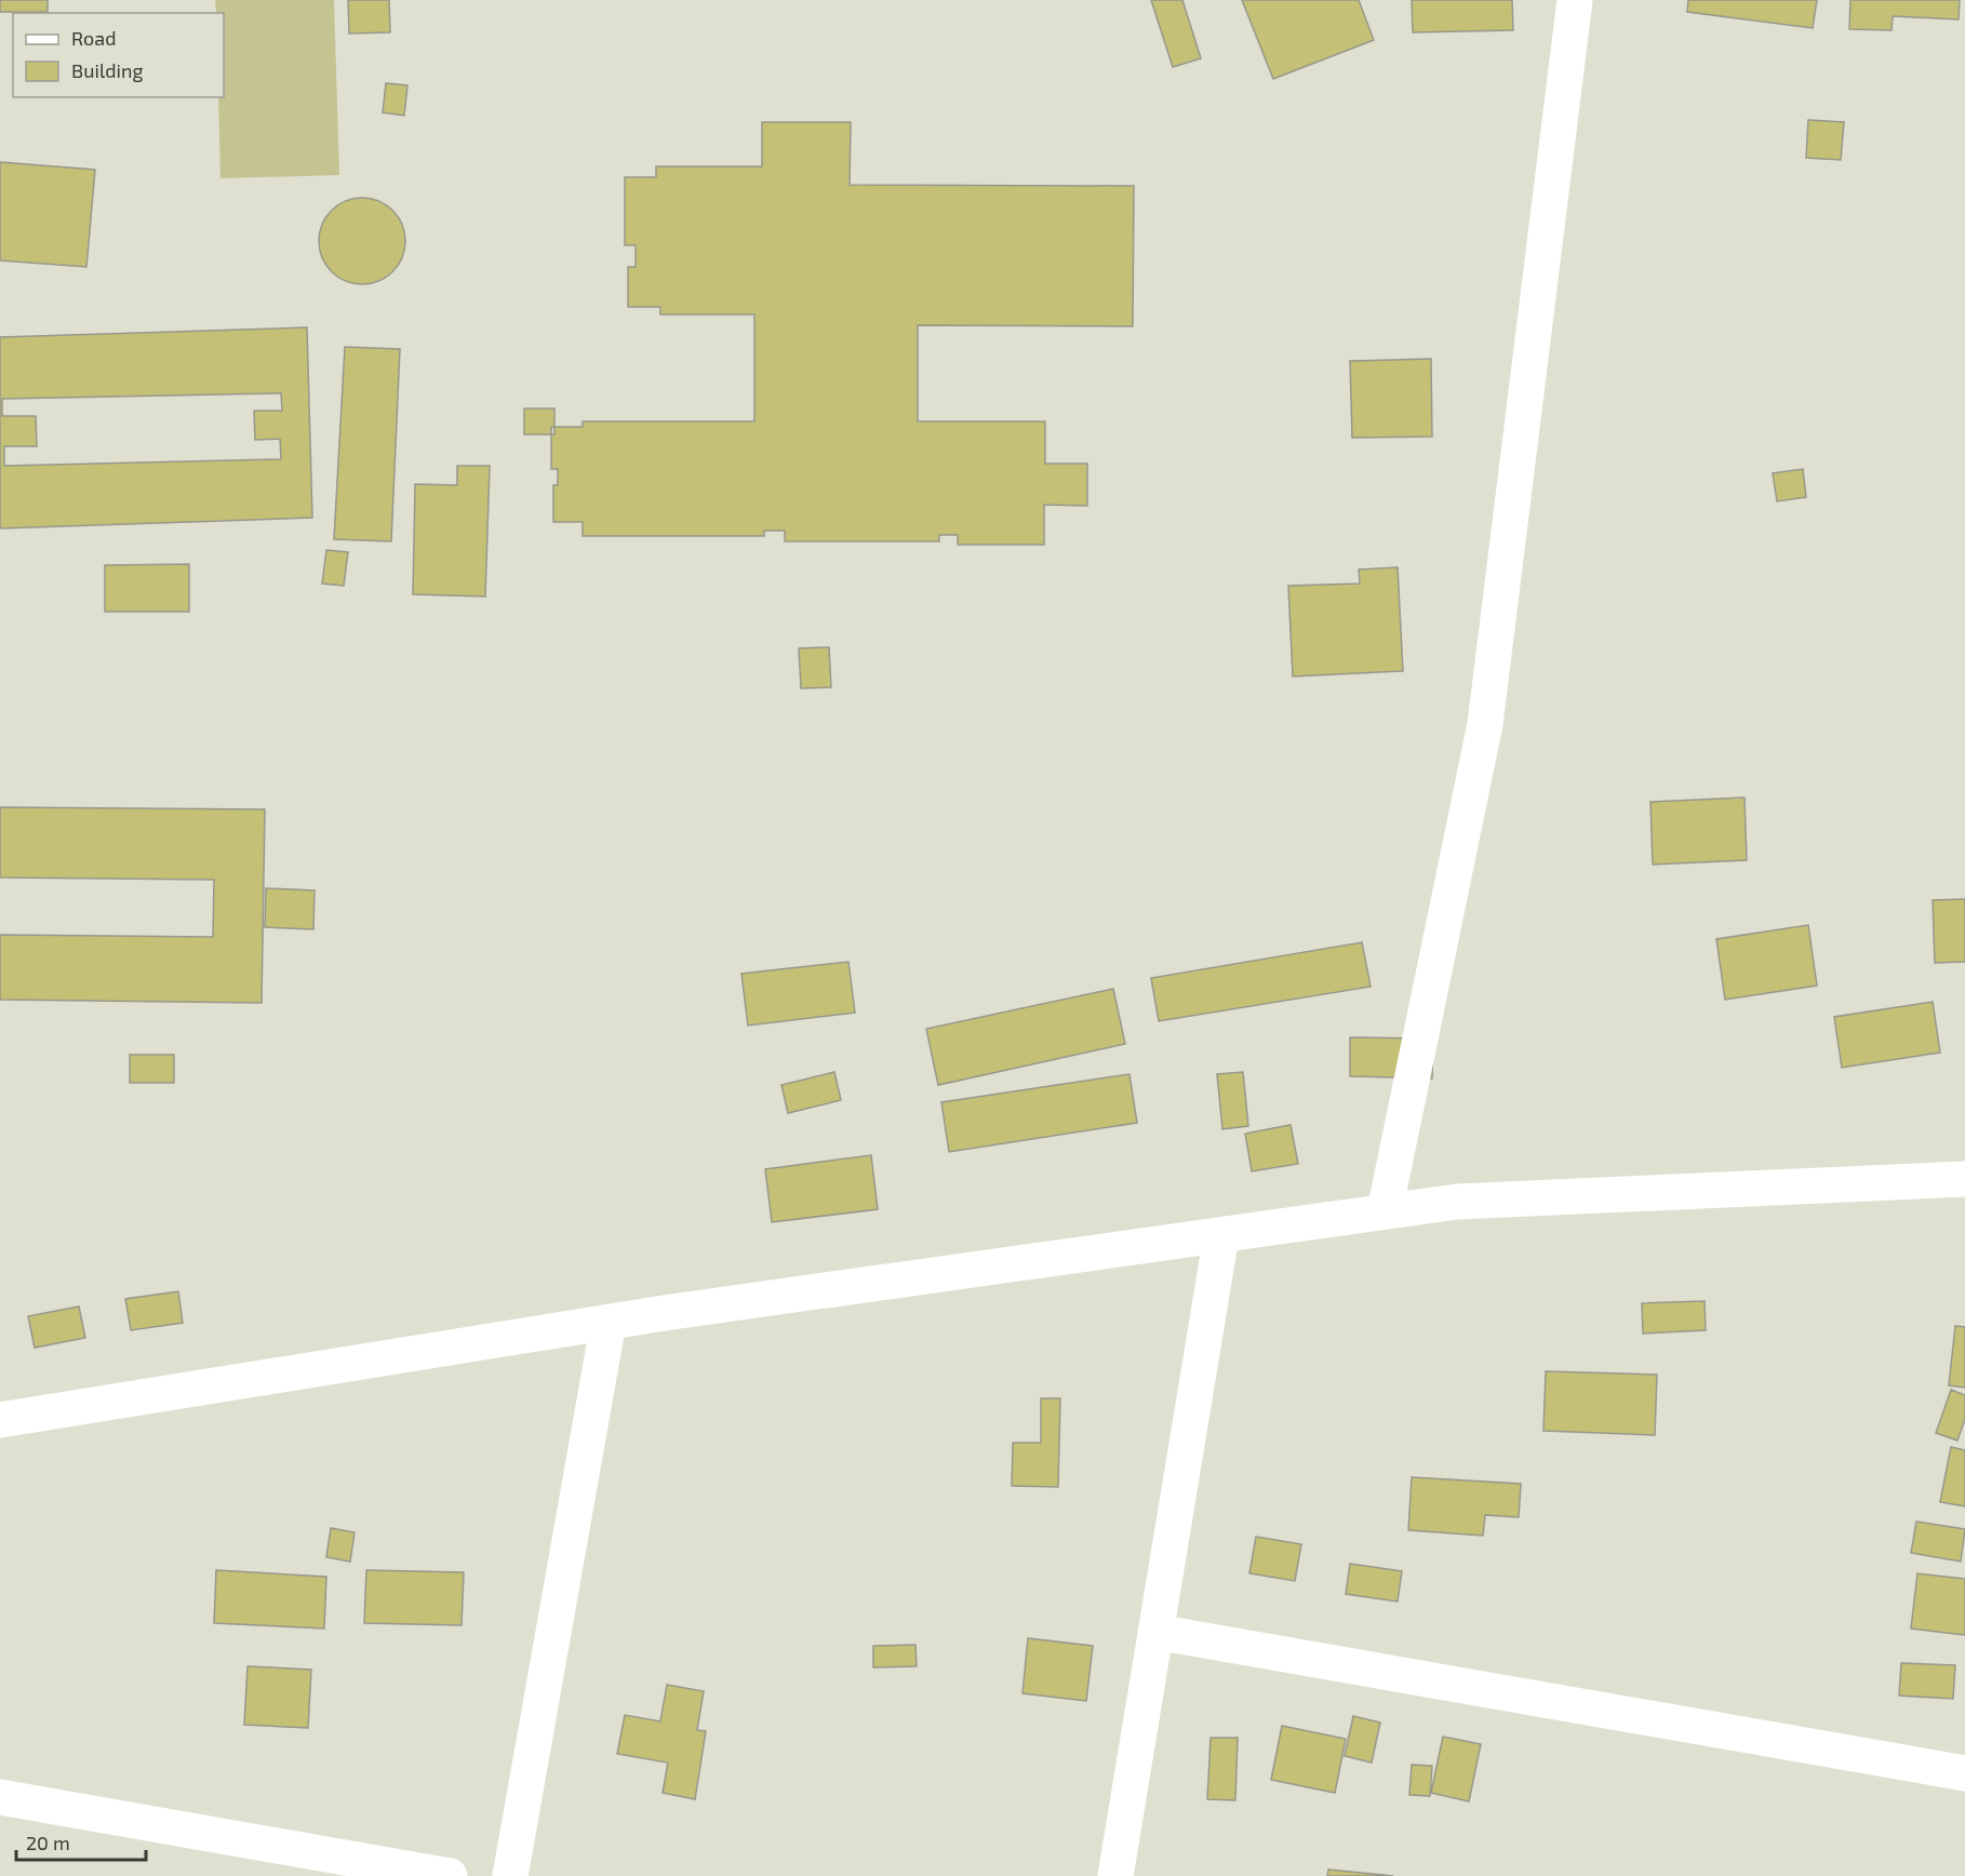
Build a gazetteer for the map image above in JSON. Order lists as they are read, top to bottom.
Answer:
{
  "legend": ["Road", "Building"],
  "scale_bar": "20 m"
}
